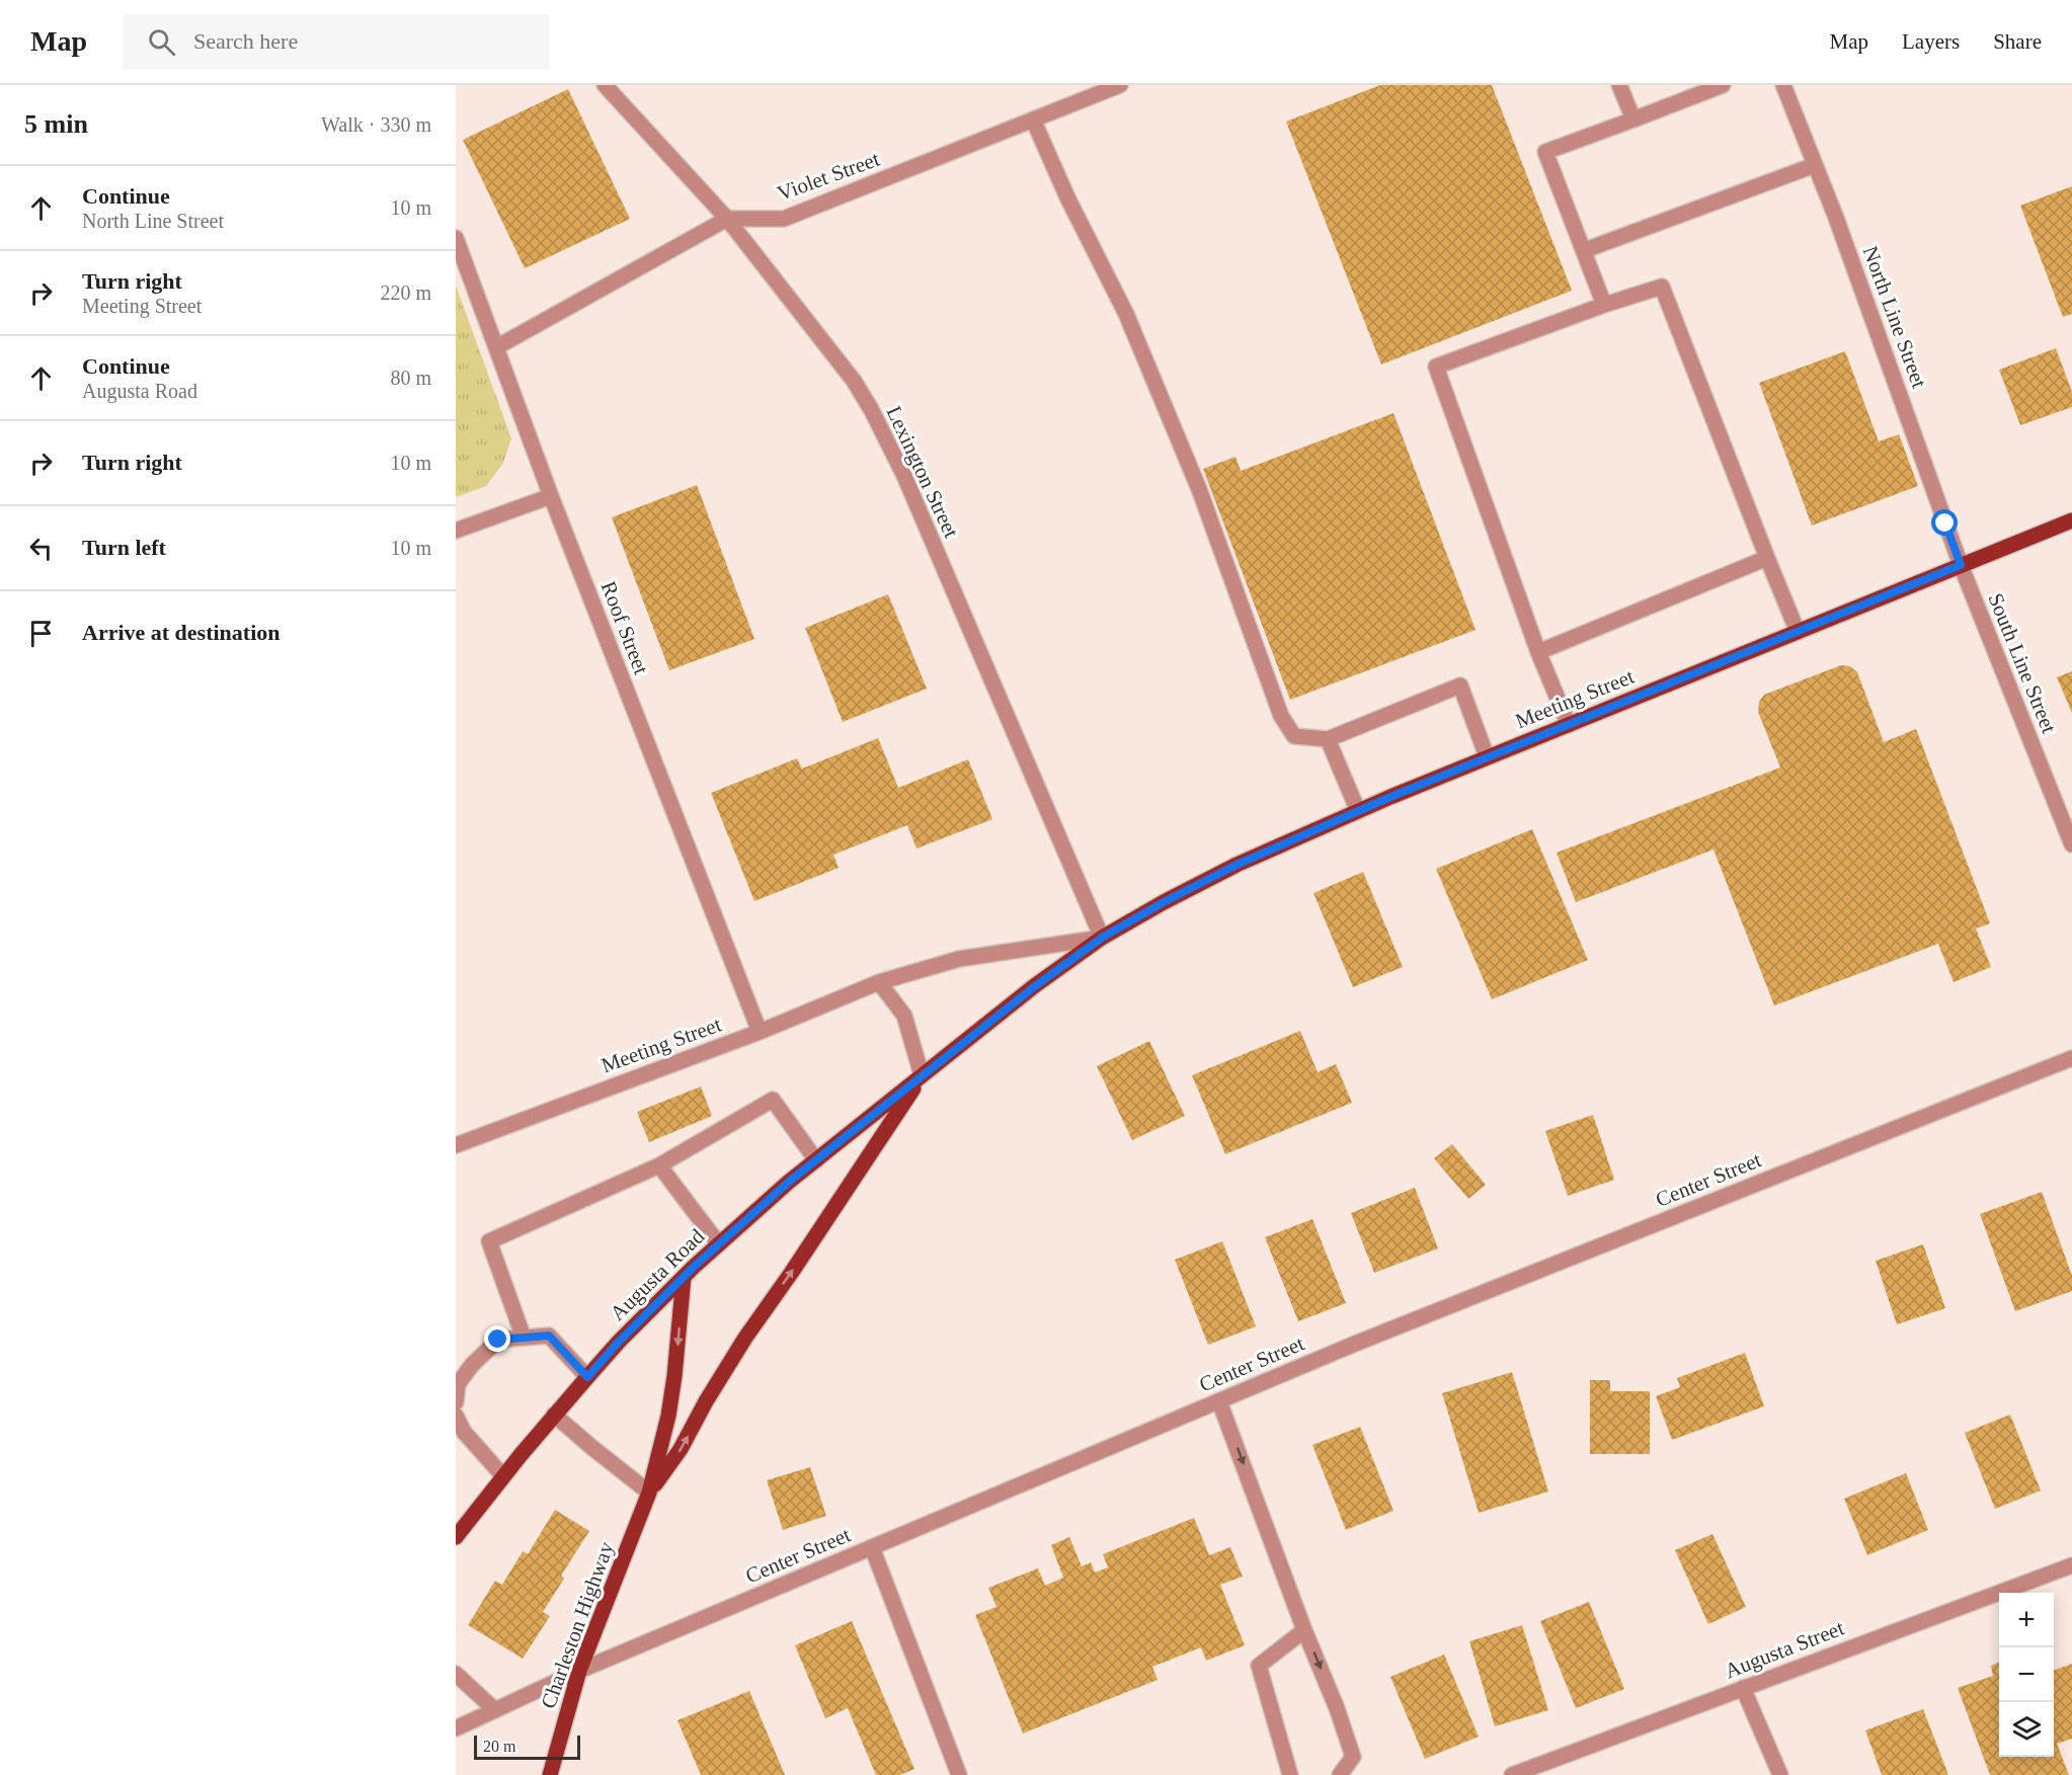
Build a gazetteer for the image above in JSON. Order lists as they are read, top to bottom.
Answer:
{
  "streets": {
    "main road": ["Meeting Street", "Augusta Road", "Charleston Highway"],
    "street": [
      "Violet Street",
      "North Line Street",
      "Lexington Street",
      "Roof Street",
      "South Line Street",
      "Center Street",
      "Augusta Street"
    ]
  },
  "crossings": [
    ["Violet Street", "Lexington Street"],
    ["Violet Street", "Roof Street"],
    ["North Line Street", "South Line Street"],
    ["North Line Street", "Meeting Street"],
    ["Lexington Street", "Meeting Street"],
    ["Roof Street", "Meeting Street"],
    ["South Line Street", "Meeting Street"],
    ["Meeting Street", "Augusta Road"],
    ["Center Street", "Charleston Highway"]
  ],
  "scale_bar": "20 m",
  "page": {
    "header": "Map",
    "search": "Search here",
    "nav": ["Map", "Layers", "Share"],
    "heading": ["5 min", "Walk · 330 m"],
    "list": [
      ["Continue", "North Line Street", "10 m"],
      ["Turn right", "Meeting Street", "220 m"],
      ["Continue", "Augusta Road", "80 m"],
      ["Turn right", "10 m"],
      ["Turn left", "10 m"],
      "Arrive at destination"
    ],
    "map_buttons": ["+", "−"],
    "scale": "20 m"
  }
}
